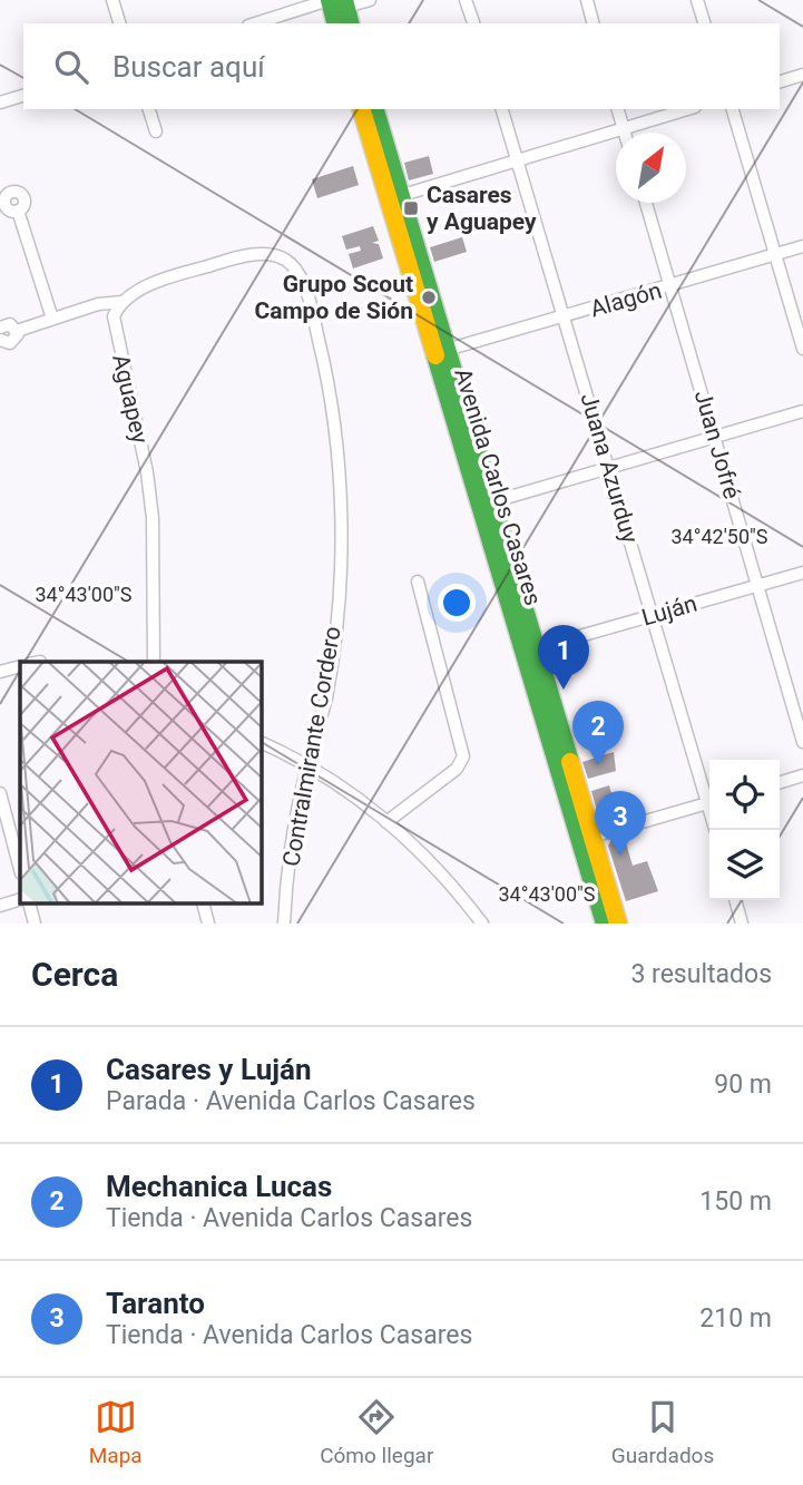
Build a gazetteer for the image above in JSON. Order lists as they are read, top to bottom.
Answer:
{
  "streets": {
    "main road": ["Avenida Carlos Casares"],
    "street": [
      "Alagón",
      "Aguapey",
      "Juan Jofré",
      "Juana Azurduy",
      "Luján",
      "Contralmirante Cordero"
    ]
  },
  "crossings": [
    ["Alagón", "Juan Jofré"],
    ["Alagón", "Juana Azurduy"],
    ["Alagón", "Avenida Carlos Casares"],
    ["Aguapey", "Contralmirante Cordero"],
    ["Juan Jofré", "Luján"],
    ["Juana Azurduy", "Luján"],
    ["Avenida Carlos Casares", "Luján"]
  ],
  "places": {
    "transit": ["Casares y Aguapey"],
    "other": ["Grupo Scout Campo de Sión"]
  },
  "north": "top right",
  "page": {
    "search": "Buscar aquí",
    "pins": ["1", "2", "3"],
    "heading": ["Cerca", "3 resultados"],
    "list": [
      {
        "mark": "1",
        "name": "Casares y Luján",
        "note": "Parada · Avenida Carlos Casares",
        "value": "90 m"
      },
      {
        "mark": "2",
        "name": "Mechanica Lucas",
        "note": "Tienda · Avenida Carlos Casares",
        "value": "150 m"
      },
      {
        "mark": "3",
        "name": "Taranto",
        "note": "Tienda · Avenida Carlos Casares",
        "value": "210 m"
      }
    ],
    "nav": ["Mapa", "Cómo llegar", "Guardados"]
  },
  "coordinates": ["34°42'50\"S", "34°43'00\"S"]
}
